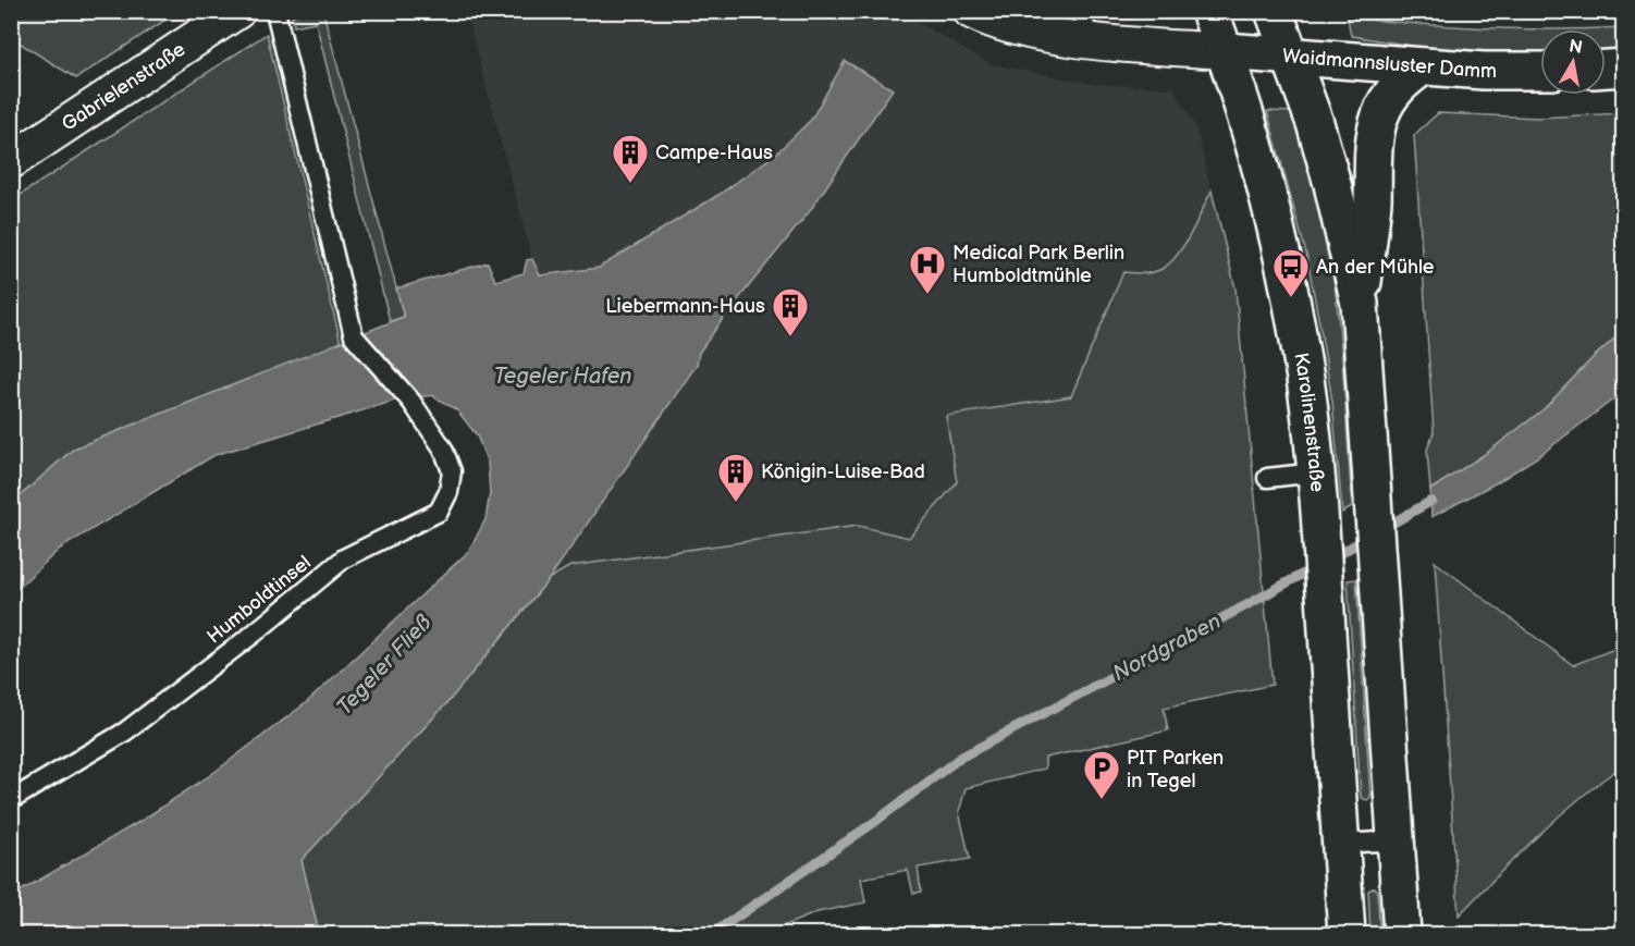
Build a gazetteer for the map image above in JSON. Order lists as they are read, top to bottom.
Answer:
{
  "streets": {
    "main road": ["Waidmannsluster Damm", "Karolinenstraße"],
    "street": ["Gabrielenstraße"],
    "lane": ["Humboldtinsel"]
  },
  "crossings": [
    ["Waidmannsluster Damm", "Karolinenstraße"]
  ],
  "water": ["Tegeler Hafen", "Nordgraben", "Tegeler Fließ"],
  "places": {
    "building": ["Campe-Haus", "Liebermann-Haus", "Königin-Luise-Bad"],
    "hospital": ["Medical Park Berlin Humboldtmühle"],
    "bus stop": ["An der Mühle"],
    "parking": ["PIT Parken in Tegel"]
  },
  "north": "top"
}
